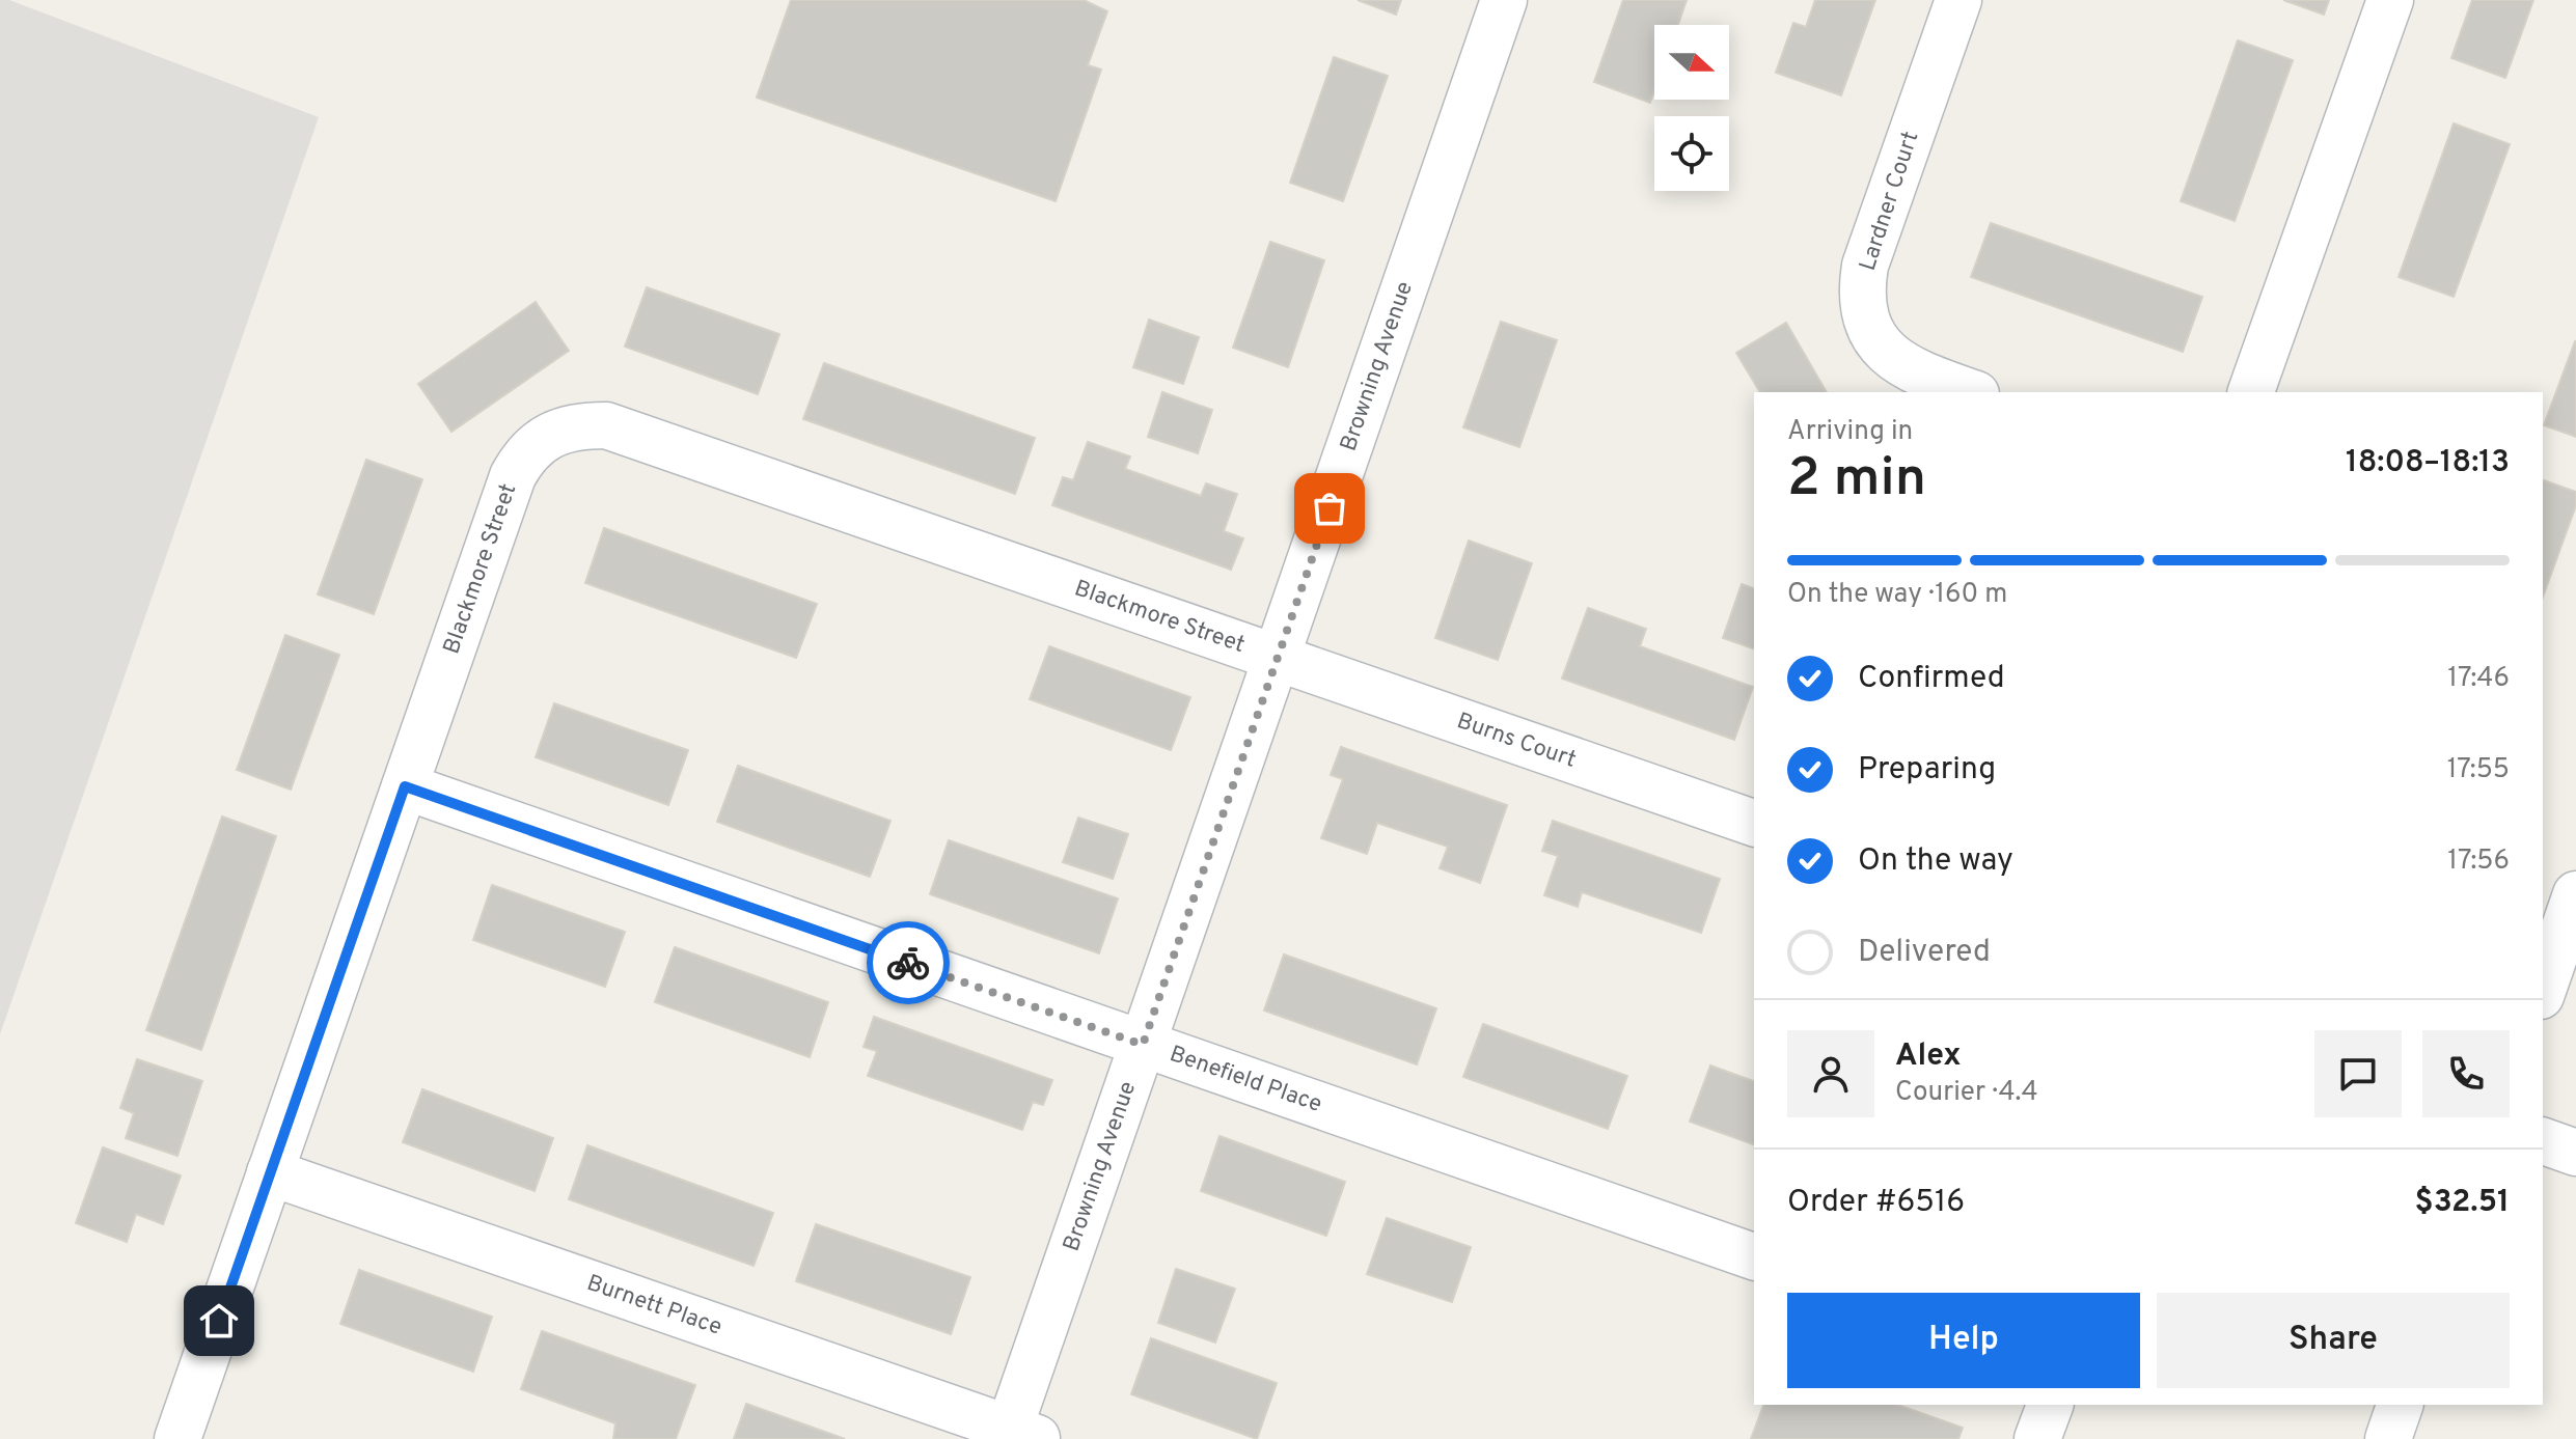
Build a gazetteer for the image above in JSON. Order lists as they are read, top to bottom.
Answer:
{
  "streets": {
    "street": [
      "Lardner Court",
      "Browning Avenue",
      "Blackmore Street",
      "Burns Court",
      "Benefield Place",
      "Burnett Place"
    ]
  },
  "crossings": [
    ["Browning Avenue", "Blackmore Street"],
    ["Browning Avenue", "Burns Court"],
    ["Browning Avenue", "Benefield Place"],
    ["Browning Avenue", "Burnett Place"],
    ["Blackmore Street", "Burns Court"],
    ["Blackmore Street", "Benefield Place"],
    ["Blackmore Street", "Burnett Place"]
  ],
  "north": "right",
  "page": {
    "heading": ["2 min", "Arriving in", "18:08–18:13"],
    "panel": [
      "Alex",
      "Courier · 4.4",
      "Order #6516",
      "$32.51"
    ],
    "bar": "On the way · 160 m",
    "list": [
      ["Confirmed", "17:46"],
      ["Preparing", "17:55"],
      ["On the way", "17:56"],
      "Delivered"
    ],
    "buttons": ["Help", "Share"]
  }
}
